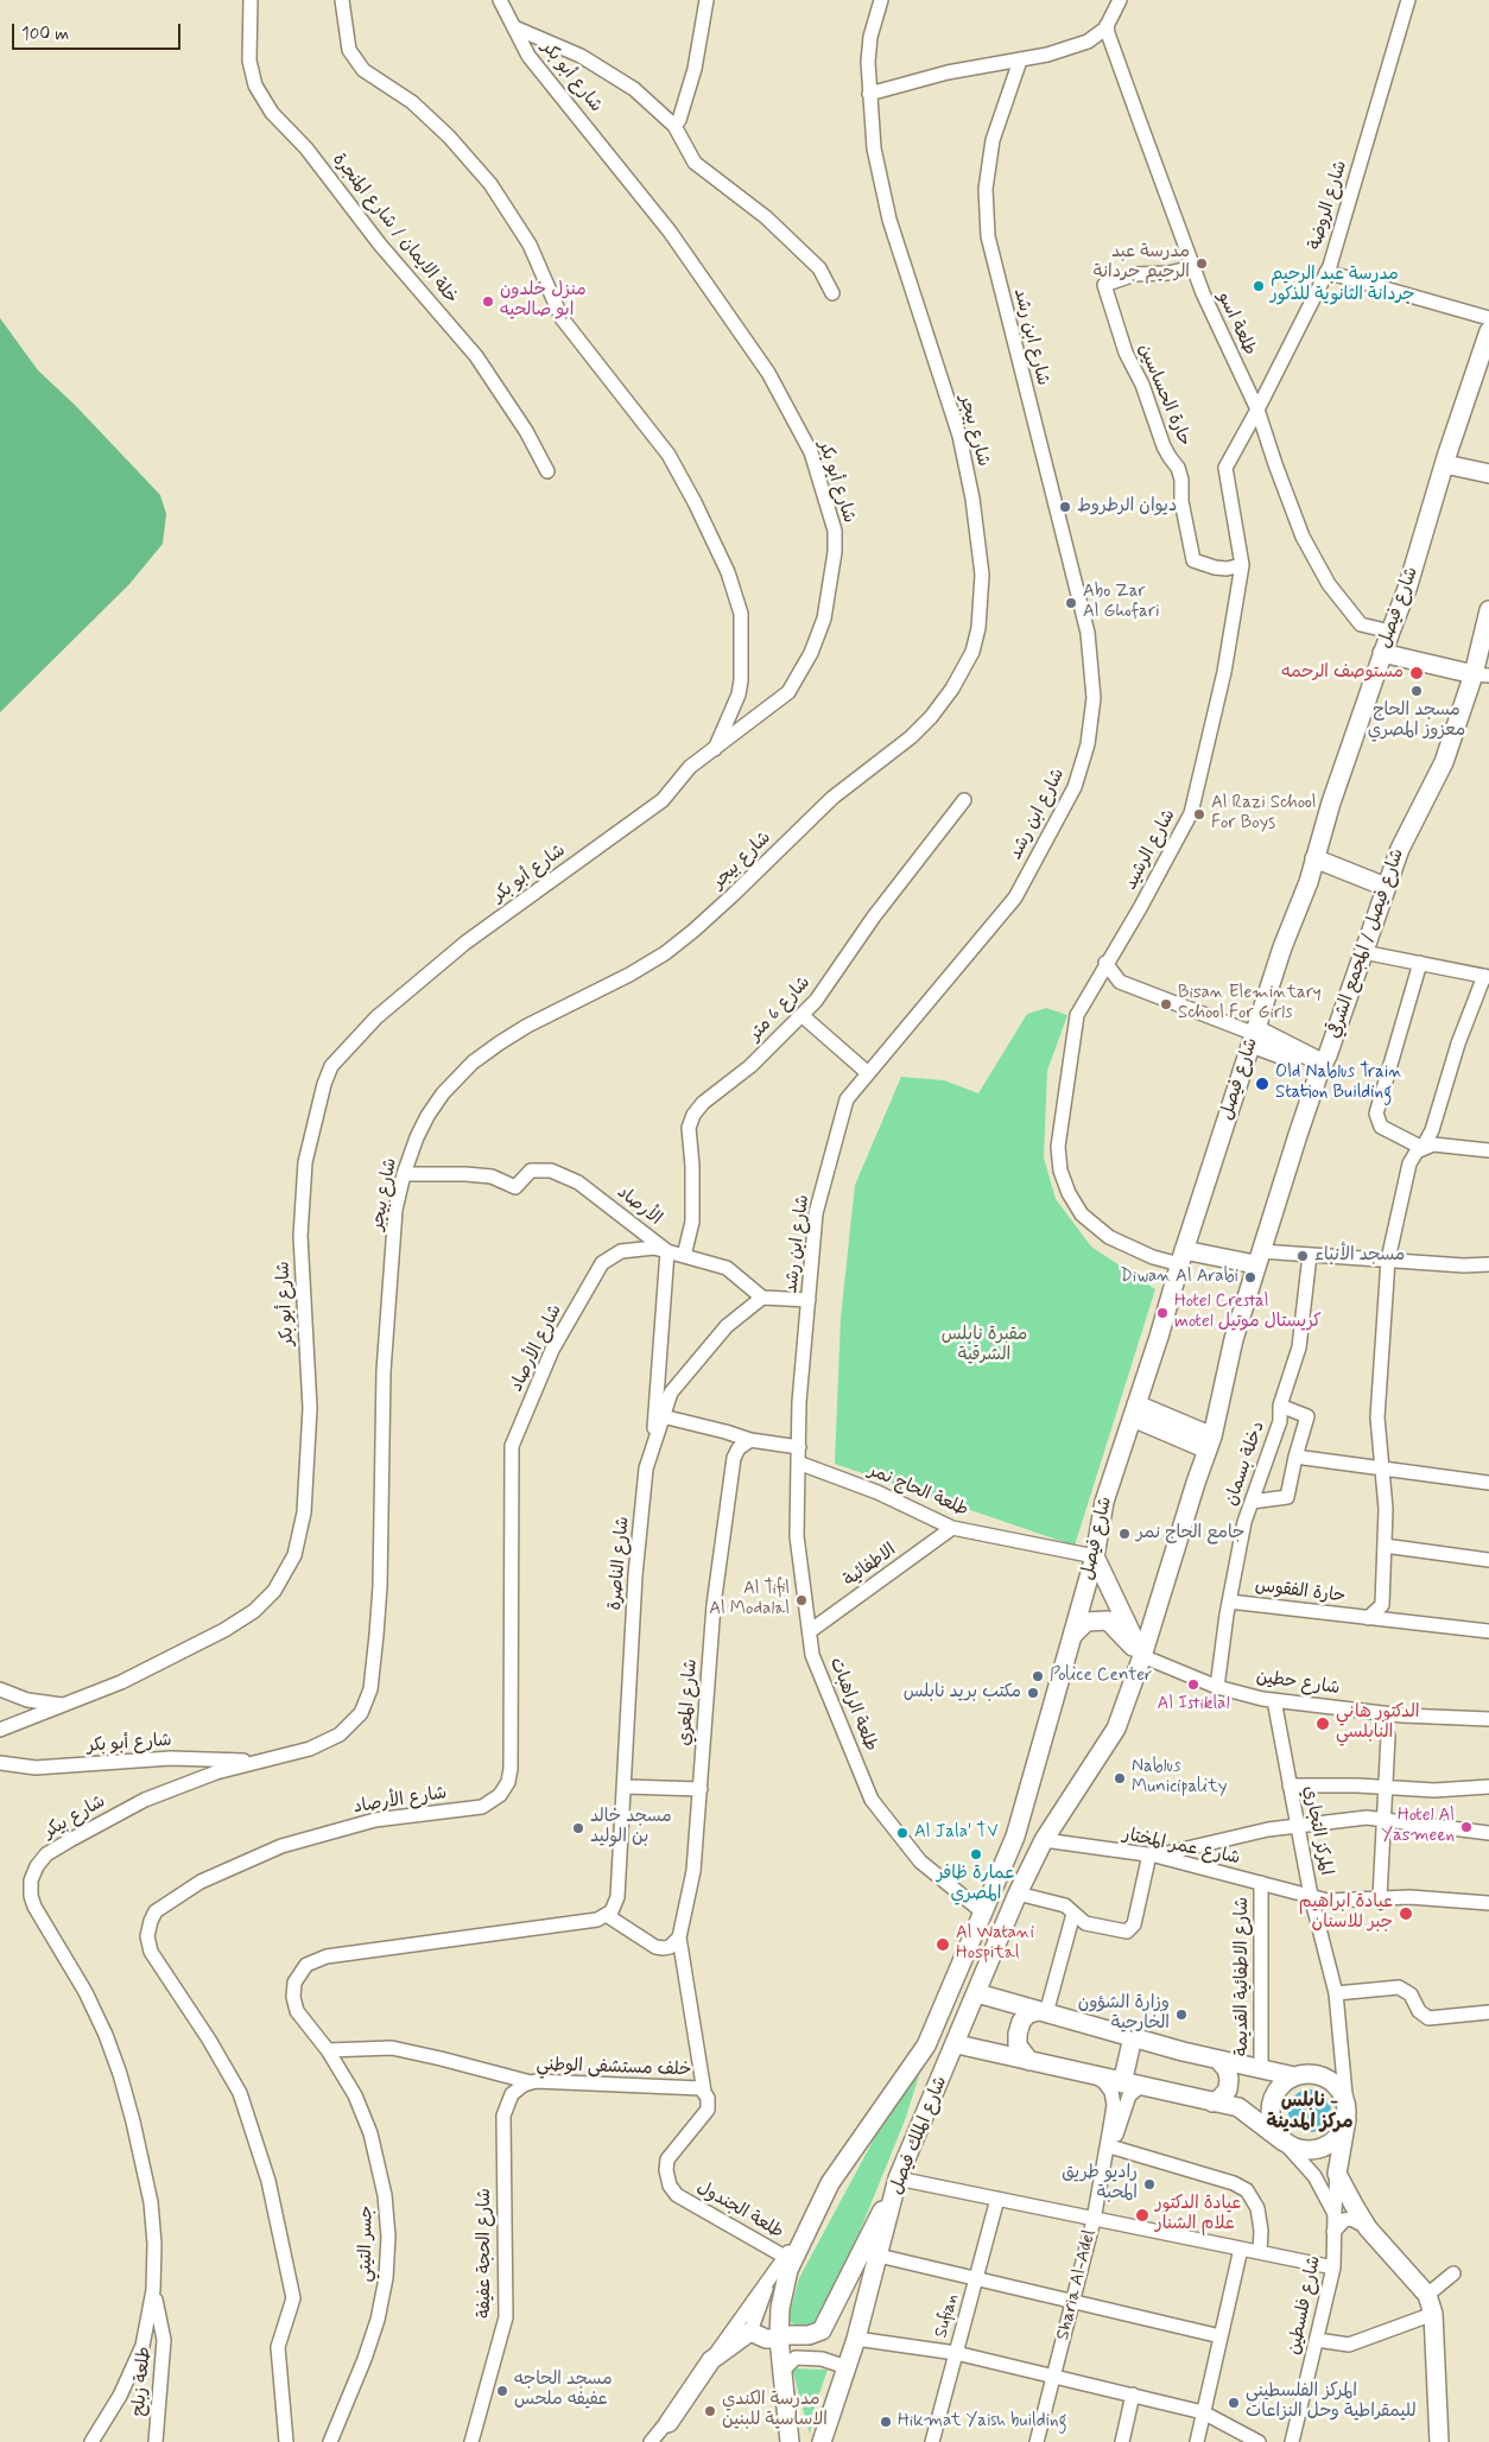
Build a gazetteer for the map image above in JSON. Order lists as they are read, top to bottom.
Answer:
{
  "streets": {
    "main road": ["شارع فيصل", "شارع فيصل / المجمع الشرقي", "شارع الملك فيصل"],
    "street": [
      "شارع أبو بكر",
      "شارع الروضة",
      "خلة الايمان / شارع المنجرة",
      "طلعة اسو",
      "شارع ابن رشد",
      "حارة الحساسين",
      "شارع بيجر",
      "شارع الرشيد",
      "شارع 6 متر",
      "الأرصاد",
      "شارع الأرصاد",
      "دخلة بسمان",
      "طلعة الحاج نمر",
      "شارع الناصرة",
      "الاطفائية",
      "حارة الفقوس",
      "شارع حطين",
      "شارع المعري",
      "طلعة الراهبات",
      "شارع بيكر",
      "المركز التجاري",
      "شارع عمر المختار",
      "شارع الاطفائية القديمة",
      "خلف مستشفى الوطني",
      "طلعة الجندول",
      "جسر التيتي",
      "شارع الحجة عفيفة",
      "Sharia Al-Adel",
      "شارع فلسطين",
      "Sufian",
      "طلعة زبلح"
    ]
  },
  "crossings": [
    ["شارع أبو بكر", "شارع بيكر"],
    ["شارع الروضة", "طلعة اسو"],
    ["شارع الروضة", "شارع الرشيد"],
    ["طلعة اسو", "حارة الحساسين"],
    ["طلعة اسو", "شارع فيصل"],
    ["طلعة اسو", "شارع الرشيد"],
    ["شارع ابن رشد", "طلعة الحاج نمر"],
    ["شارع ابن رشد", "طلعة الراهبات"],
    ["حارة الحساسين", "شارع الرشيد"],
    ["شارع بيجر", "الأرصاد"],
    ["شارع بيجر", "شارع بيكر"],
    ["شارع فيصل", "شارع الرشيد"],
    ["شارع فيصل", "طلعة الحاج نمر"],
    ["شارع فيصل", "طلعة الراهبات"],
    ["شارع فيصل / المجمع الشرقي", "شارع حطين"],
    ["شارع فيصل / المجمع الشرقي", "شارع الملك فيصل"],
    ["شارع 6 متر", "شارع الأرصاد"],
    ["الأرصاد", "شارع الأرصاد"],
    ["الأرصاد", "شارع الناصرة"],
    ["شارع الأرصاد", "شارع الناصرة"],
    ["دخلة بسمان", "حارة الفقوس"],
    ["دخلة بسمان", "شارع حطين"],
    ["طلعة الحاج نمر", "الاطفائية"],
    ["طلعة الحاج نمر", "طلعة الراهبات"],
    ["شارع الناصرة", "جسر التيتي"],
    ["الاطفائية", "طلعة الراهبات"],
    ["شارع حطين", "المركز التجاري"],
    ["شارع حطين", "شارع الملك فيصل"],
    ["شارع بيكر", "طلعة زبلح"],
    ["المركز التجاري", "شارع عمر المختار"],
    ["شارع عمر المختار", "شارع الاطفائية القديمة"],
    ["شارع عمر المختار", "شارع الملك فيصل"],
    ["خلف مستشفى الوطني", "طلعة الجندول"],
    ["خلف مستشفى الوطني", "شارع الحجة عفيفة"]
  ],
  "districts": ["نابلس - مركز المدينة"],
  "parks": ["مقبرة نابلس الشرقية"],
  "places": [
    "مدرسة عبد الرحيم جردانة",
    "مدرسة عبد الرحيم جردانة الثانوية للذكور",
    "منزل خلدون ابو صالحيه",
    "ديوان الرطروط",
    "Abo Zar Al Ghofari",
    "مستوصف الرحمه",
    "مسجد الحاج معزوز المصري",
    "Al Razi School For Boys",
    "Bisan Elemintary School For Girls",
    "Old Nablus Train Station Building",
    "مسجد الأنباء",
    "Diwan Al Arabi",
    "Hotel Crestal motel كريستال موتيل",
    "جامع الحاج نمر",
    "Al Tifil Al Modalal",
    "Police Center",
    "Al Istiklal",
    "مكتب بريد نابلس",
    "الدكتور هاني النابلسي",
    "Nablus Municipality",
    "Hotel Al Yasmeen",
    "مسجد خالد بن الوليد",
    "Al Jala' TV",
    "عمارة ظافر المصري",
    "عيادة ابراهيم جبر للاسنان",
    "Al Watani Hospital",
    "وزارة الشؤون الخارجية",
    "راديو طريق المحبة",
    "عيادة الدكتور علام الشنار",
    "مسجد الحاجه عفيفه ملحس",
    "المركز الفلسطيني لليمقراطية وحل النزاعات",
    "مدرسة الكندي الاساسية للبنين",
    "Hikmat Yaish building"
  ],
  "scale_bar": "100 m"
}
